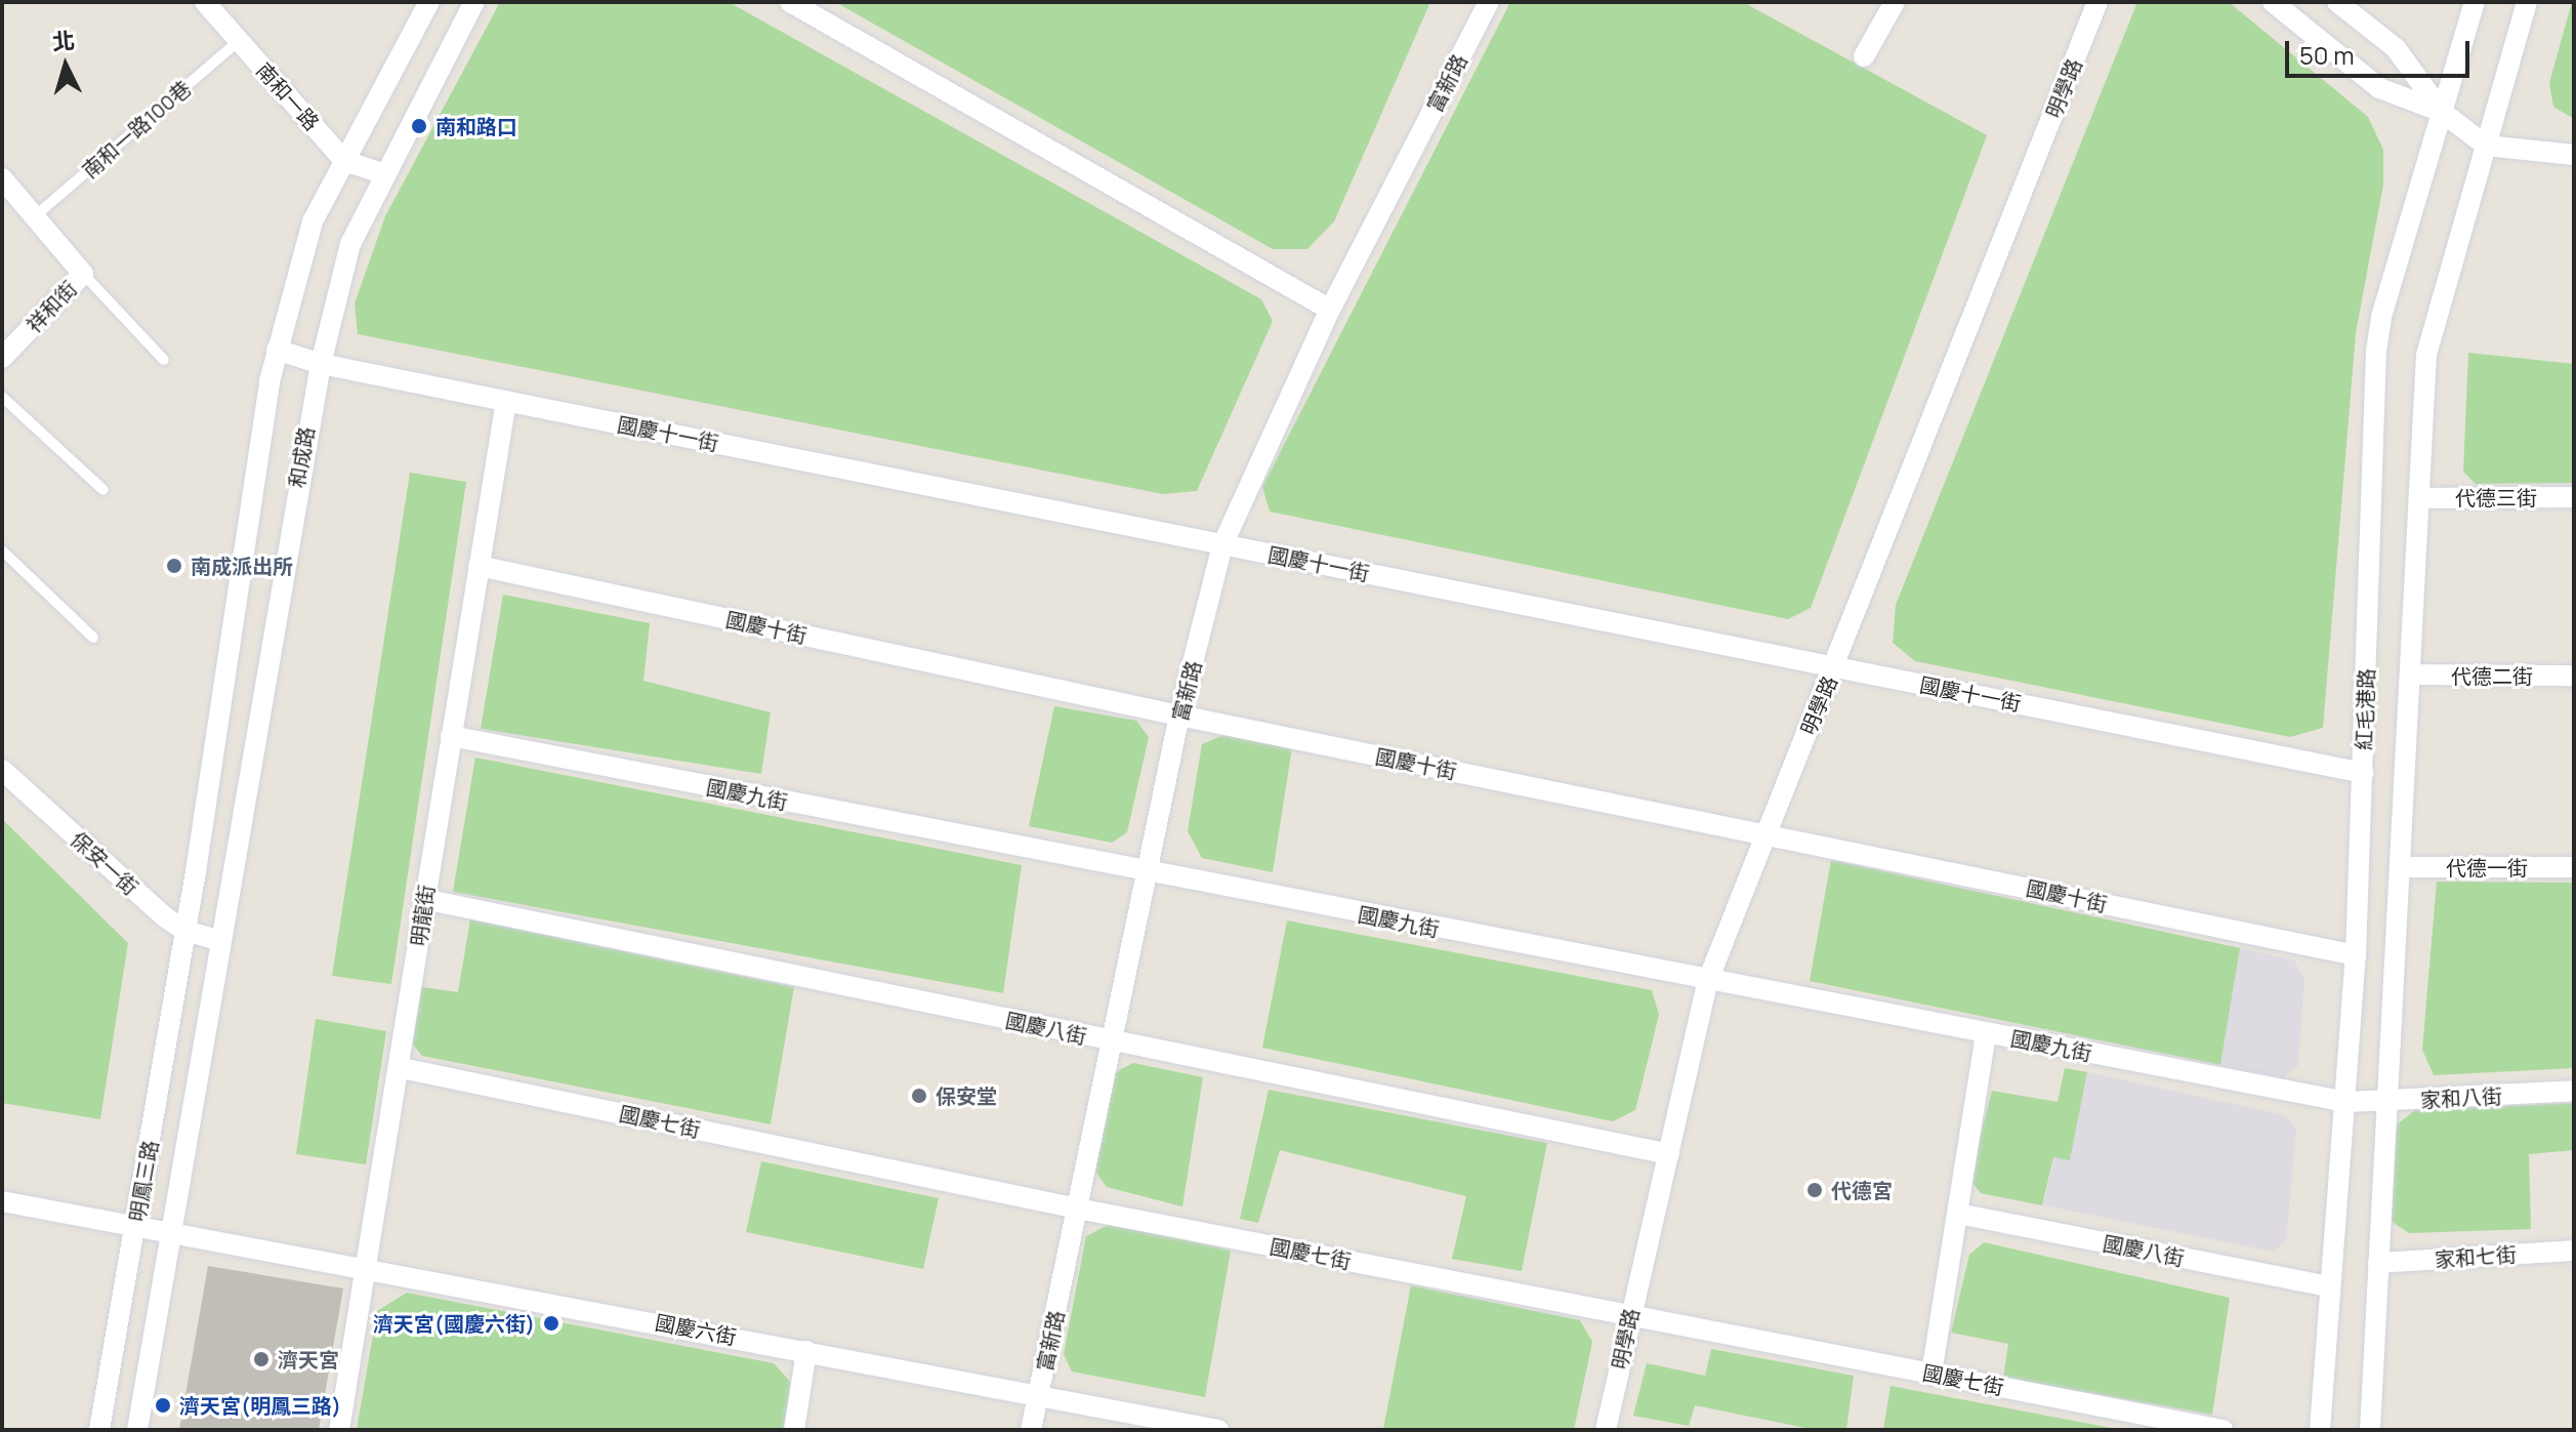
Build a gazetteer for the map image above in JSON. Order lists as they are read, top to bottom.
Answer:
{
  "streets": {
    "street": [
      "富新路",
      "明學路",
      "南和一路",
      "祥和街",
      "國慶十一街",
      "和成路",
      "代德三街",
      "國慶十街",
      "代德二街",
      "紅毛港路",
      "國慶九街",
      "保安一街",
      "代德一街",
      "明龍街",
      "國慶八街",
      "家和八街",
      "國慶七街",
      "明鳳三路",
      "家和七街",
      "國慶六街"
    ],
    "lane": ["南和一路100巷"]
  },
  "crossings": [
    ["富新路", "國慶十一街"],
    ["富新路", "國慶十街"],
    ["富新路", "國慶九街"],
    ["富新路", "國慶八街"],
    ["富新路", "國慶七街"],
    ["富新路", "國慶六街"],
    ["明學路", "國慶十一街"],
    ["明學路", "國慶十街"],
    ["明學路", "國慶九街"],
    ["明學路", "國慶八街"],
    ["明學路", "國慶七街"],
    ["南和一路", "南和一路100巷"],
    ["南和一路100巷", "祥和街"],
    ["國慶十一街", "和成路"],
    ["國慶十一街", "紅毛港路"],
    ["國慶十一街", "明龍街"],
    ["和成路", "保安一街"],
    ["和成路", "明鳳三路"],
    ["代德三街", "紅毛港路"],
    ["國慶十街", "紅毛港路"],
    ["國慶十街", "明龍街"],
    ["代德二街", "紅毛港路"],
    ["紅毛港路", "國慶九街"],
    ["紅毛港路", "代德一街"],
    ["紅毛港路", "國慶八街"],
    ["紅毛港路", "家和八街"],
    ["紅毛港路", "家和七街"],
    ["國慶九街", "明龍街"],
    ["國慶九街", "家和八街"],
    ["保安一街", "明鳳三路"],
    ["明龍街", "國慶八街"],
    ["明龍街", "國慶七街"],
    ["明龍街", "國慶六街"],
    ["明鳳三路", "國慶六街"]
  ],
  "places": [
    "南和路口",
    "南成派出所",
    "保安堂",
    "代德宮",
    "濟天宮(國慶六街)",
    "濟天宮",
    "濟天宮(明鳳三路)"
  ],
  "scale_bar": "50 m",
  "north": "top"
}
